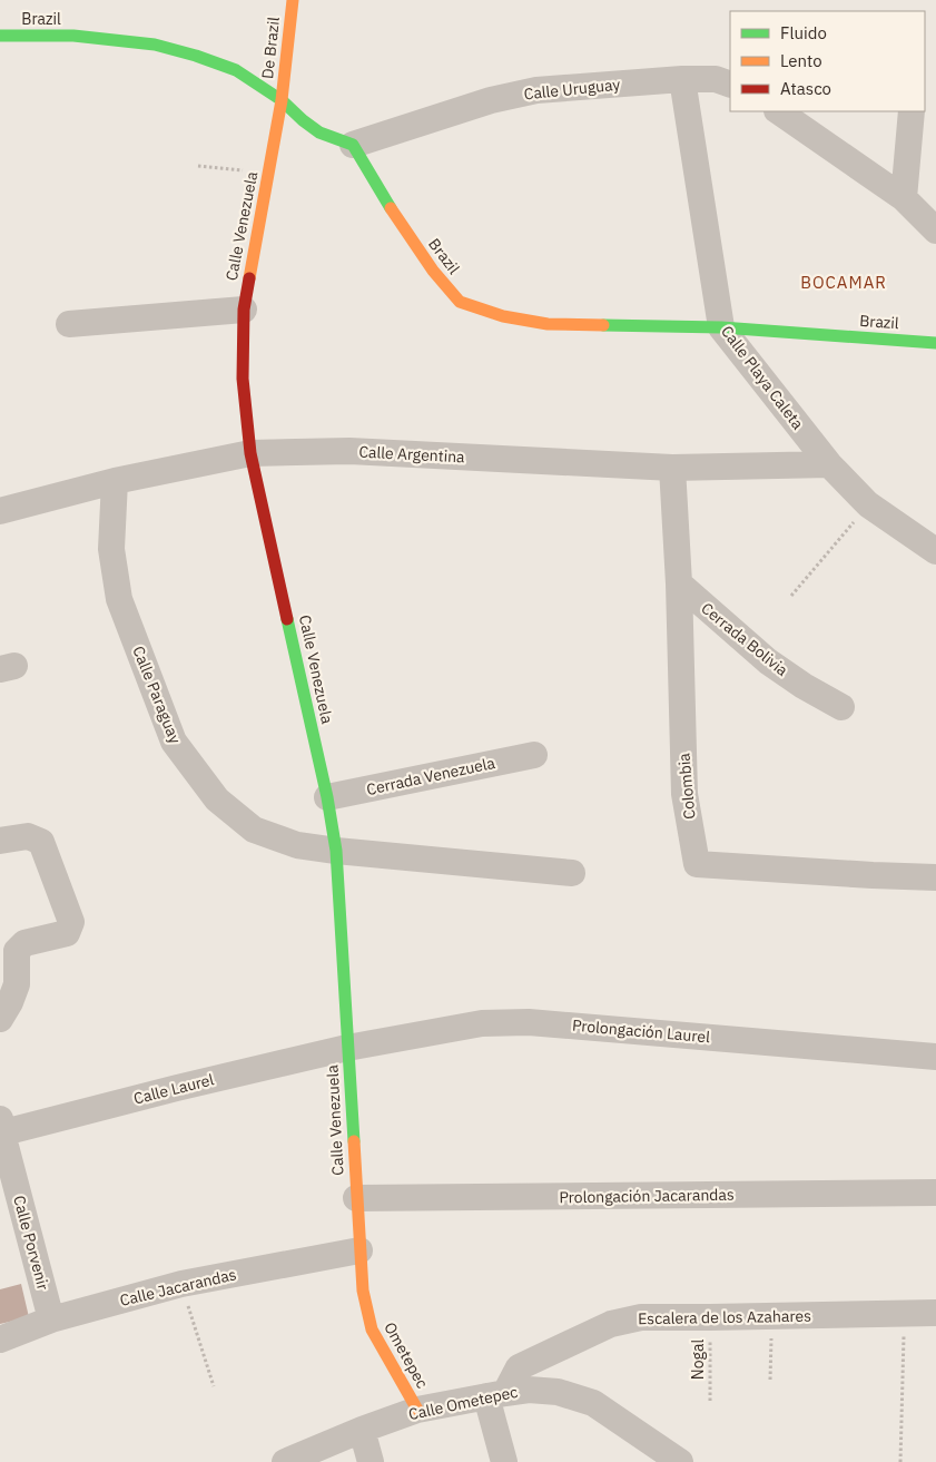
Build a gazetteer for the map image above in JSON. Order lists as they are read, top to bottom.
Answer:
{
  "streets": {
    "street": [
      "Brazil",
      "De Brazil",
      "Calle Uruguay",
      "Calle Venezuela",
      "Calle Playa Caleta",
      "Calle Argentina",
      "Cerrada Bolivia",
      "Calle Paraguay",
      "Cerrada Venezuela",
      "Colombia",
      "Prolongación Laurel",
      "Calle Laurel",
      "Prolongación Jacarandas",
      "Calle Porvenir",
      "Calle Jacarandas",
      "Escalera de los Azahares",
      "Ometepec",
      "Calle Ometepec"
    ],
    "path": ["Nogal"]
  },
  "crossings": [
    ["Brazil", "De Brazil"],
    ["Brazil", "Calle Uruguay"],
    ["Brazil", "Calle Venezuela"],
    ["Brazil", "Calle Playa Caleta"],
    ["De Brazil", "Calle Venezuela"],
    ["Calle Uruguay", "Calle Playa Caleta"],
    ["Calle Venezuela", "Calle Argentina"],
    ["Calle Venezuela", "Calle Paraguay"],
    ["Calle Venezuela", "Cerrada Venezuela"],
    ["Calle Venezuela", "Prolongación Laurel"],
    ["Calle Venezuela", "Calle Laurel"],
    ["Calle Venezuela", "Prolongación Jacarandas"],
    ["Calle Venezuela", "Calle Jacarandas"],
    ["Calle Venezuela", "Ometepec"],
    ["Calle Playa Caleta", "Calle Argentina"],
    ["Calle Argentina", "Calle Paraguay"],
    ["Calle Argentina", "Colombia"],
    ["Cerrada Bolivia", "Colombia"],
    ["Prolongación Laurel", "Calle Laurel"],
    ["Calle Laurel", "Calle Porvenir"],
    ["Calle Porvenir", "Calle Jacarandas"],
    ["Calle Jacarandas", "Ometepec"],
    ["Escalera de los Azahares", "Nogal"],
    ["Escalera de los Azahares", "Calle Ometepec"],
    ["Ometepec", "Calle Ometepec"]
  ],
  "districts": ["BOCAMAR"],
  "legend": ["Fluido", "Lento", "Atasco"]
}
